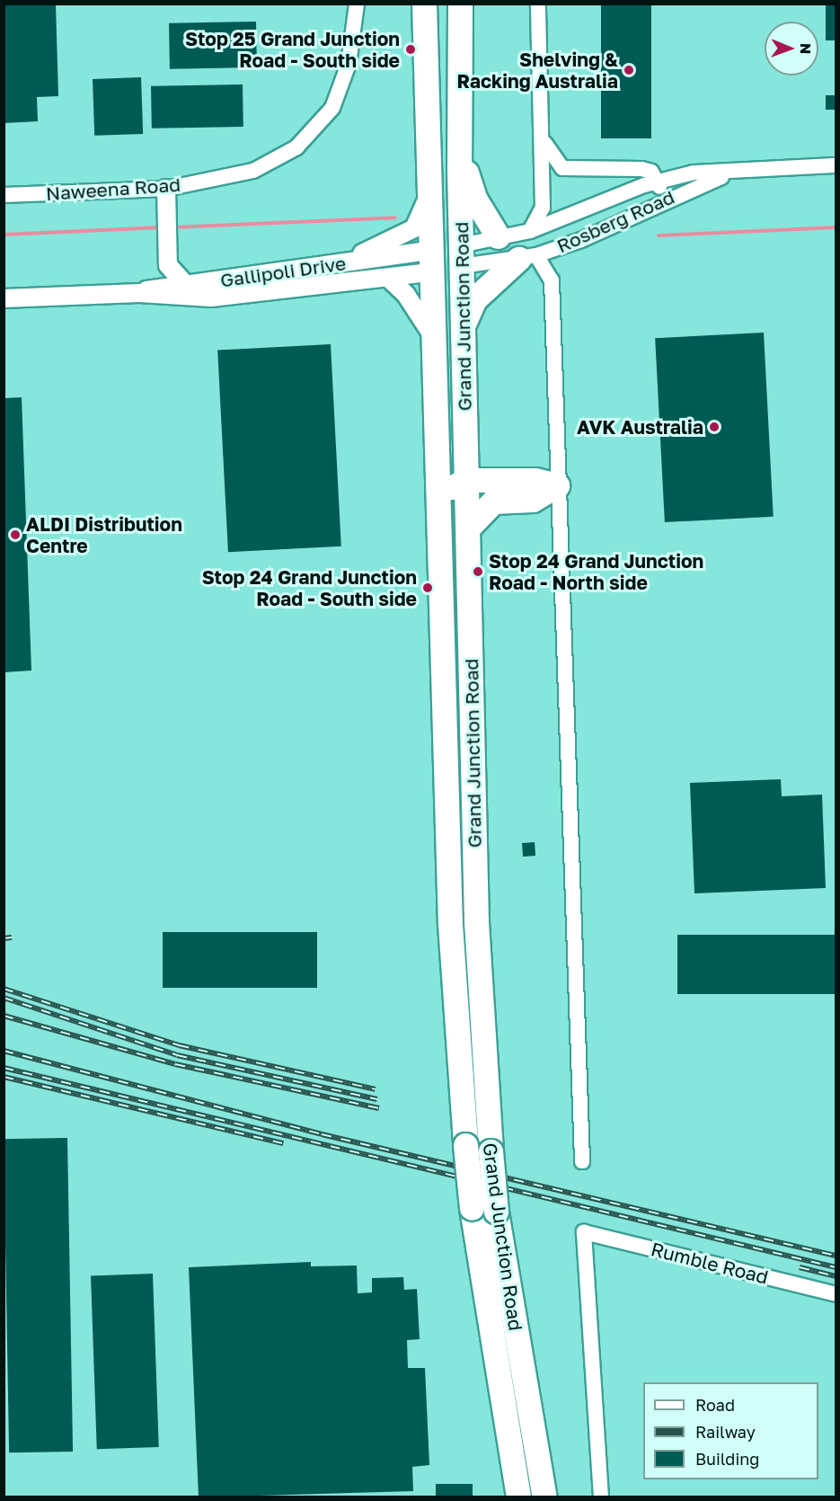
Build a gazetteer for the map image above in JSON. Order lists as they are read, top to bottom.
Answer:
{
  "streets": {
    "highway": ["Grand Junction Road"],
    "street": [
      "Naweena Road",
      "Rosberg Road",
      "Gallipoli Drive",
      "Rumble Road"
    ]
  },
  "crossings": [
    ["Rosberg Road", "Grand Junction Road"],
    ["Gallipoli Drive", "Grand Junction Road"]
  ],
  "places": [
    "Stop 25 Grand Junction Road - South side",
    "Shelving & Racking Australia",
    "AVK Australia",
    "ALDI Distribution Centre",
    "Stop 24 Grand Junction Road - North side",
    "Stop 24 Grand Junction Road - South side"
  ],
  "legend": ["Road", "Railway", "Building"],
  "north": "right"
}
